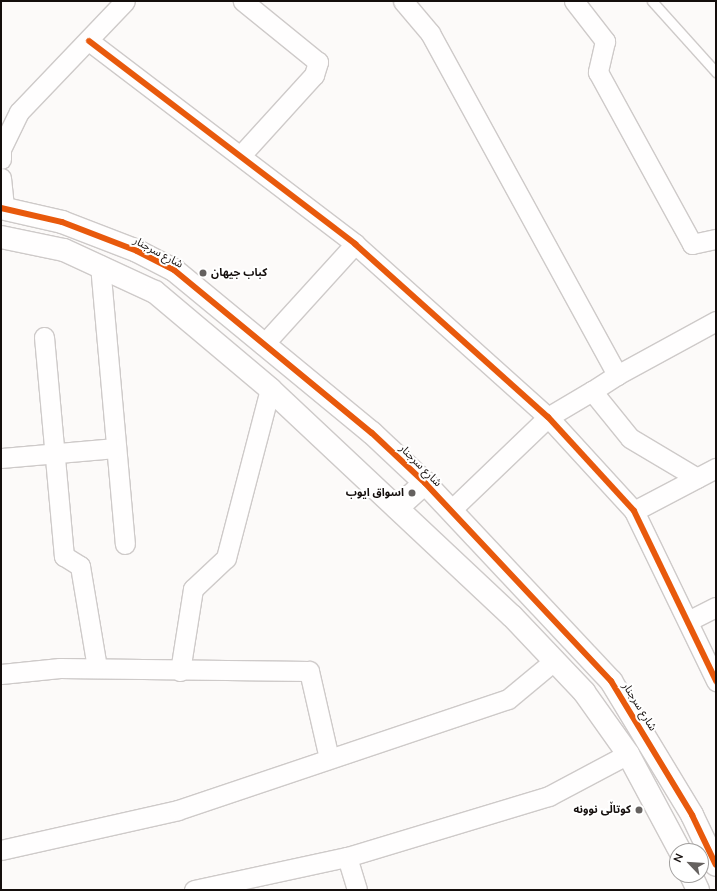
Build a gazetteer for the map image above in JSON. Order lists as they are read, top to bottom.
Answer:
{
  "streets": {
    "street": ["شارع سرجنار"]
  },
  "places": ["كباب جيهان", "اسواق ايوب", "کوتاڵی نوونە"],
  "north": "top left"
}
